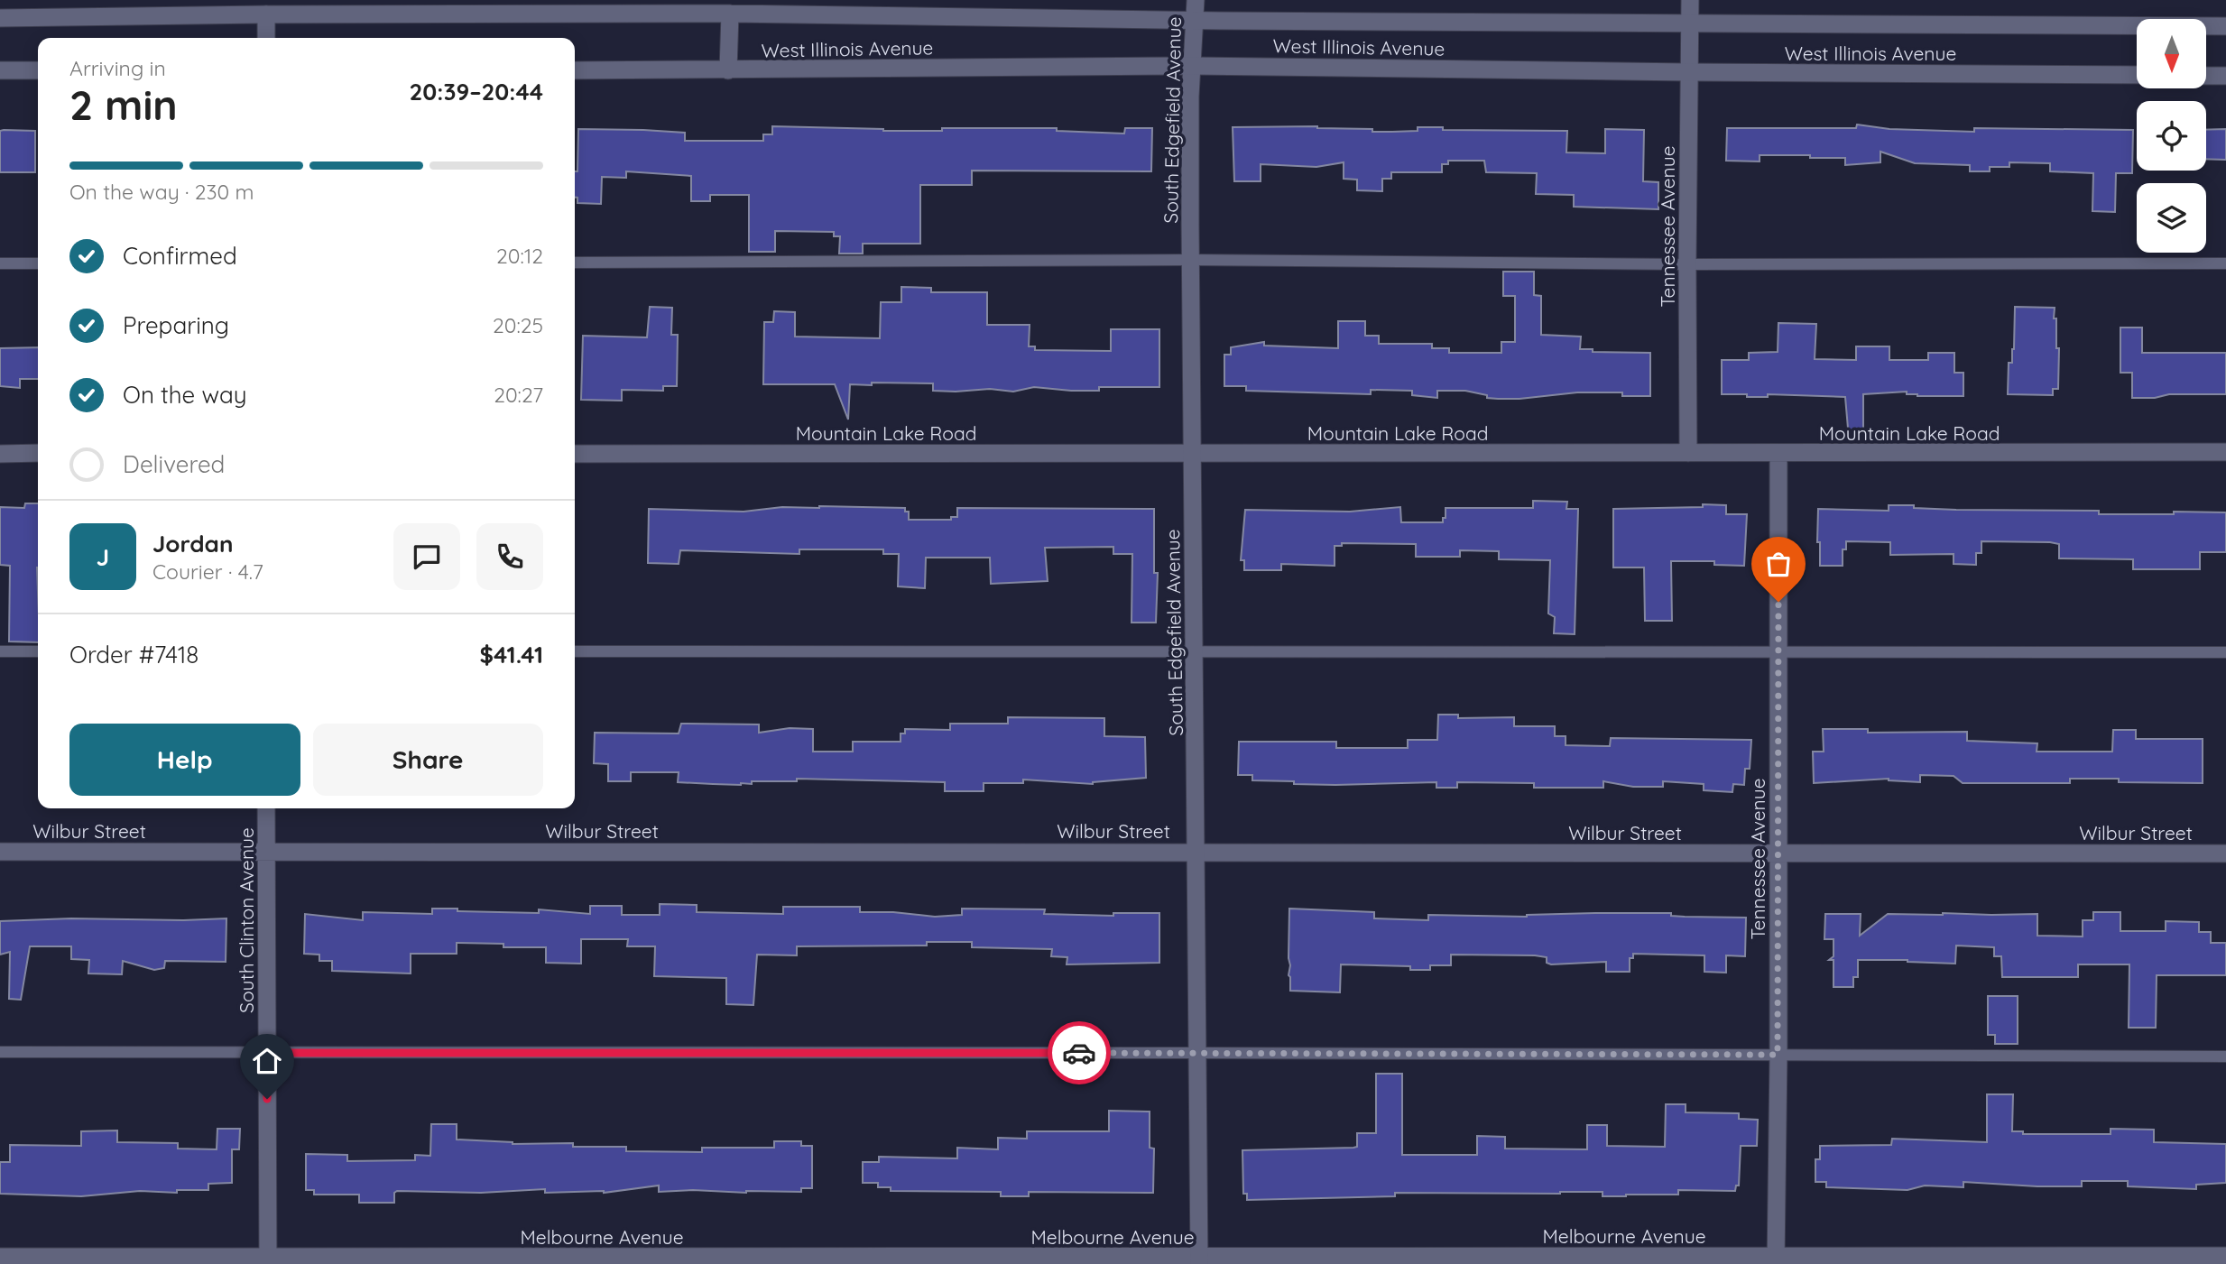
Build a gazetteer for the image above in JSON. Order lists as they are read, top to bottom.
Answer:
{
  "streets": {
    "street": [
      "West Illinois Avenue",
      "South Edgefield Avenue",
      "Tennessee Avenue",
      "Mountain Lake Road",
      "Wilbur Street",
      "South Clinton Avenue",
      "Melbourne Avenue"
    ]
  },
  "crossings": [
    ["West Illinois Avenue", "South Edgefield Avenue"],
    ["West Illinois Avenue", "Tennessee Avenue"],
    ["South Edgefield Avenue", "Mountain Lake Road"],
    ["South Edgefield Avenue", "Wilbur Street"],
    ["South Edgefield Avenue", "Melbourne Avenue"],
    ["Tennessee Avenue", "Mountain Lake Road"],
    ["Tennessee Avenue", "Wilbur Street"],
    ["Tennessee Avenue", "Melbourne Avenue"],
    ["Wilbur Street", "South Clinton Avenue"],
    ["South Clinton Avenue", "Melbourne Avenue"]
  ],
  "north": "bottom",
  "page": {
    "heading": ["2 min", "Arriving in", "20:39–20:44"],
    "panel": [
      "Jordan",
      "Courier · 4.7",
      "Order #7418",
      "$41.41"
    ],
    "bar": "On the way · 230 m",
    "list": [
      ["Confirmed", "20:12"],
      ["Preparing", "20:25"],
      ["On the way", "20:27"],
      "Delivered"
    ],
    "round": "J",
    "buttons": ["Help", "Share"]
  }
}
